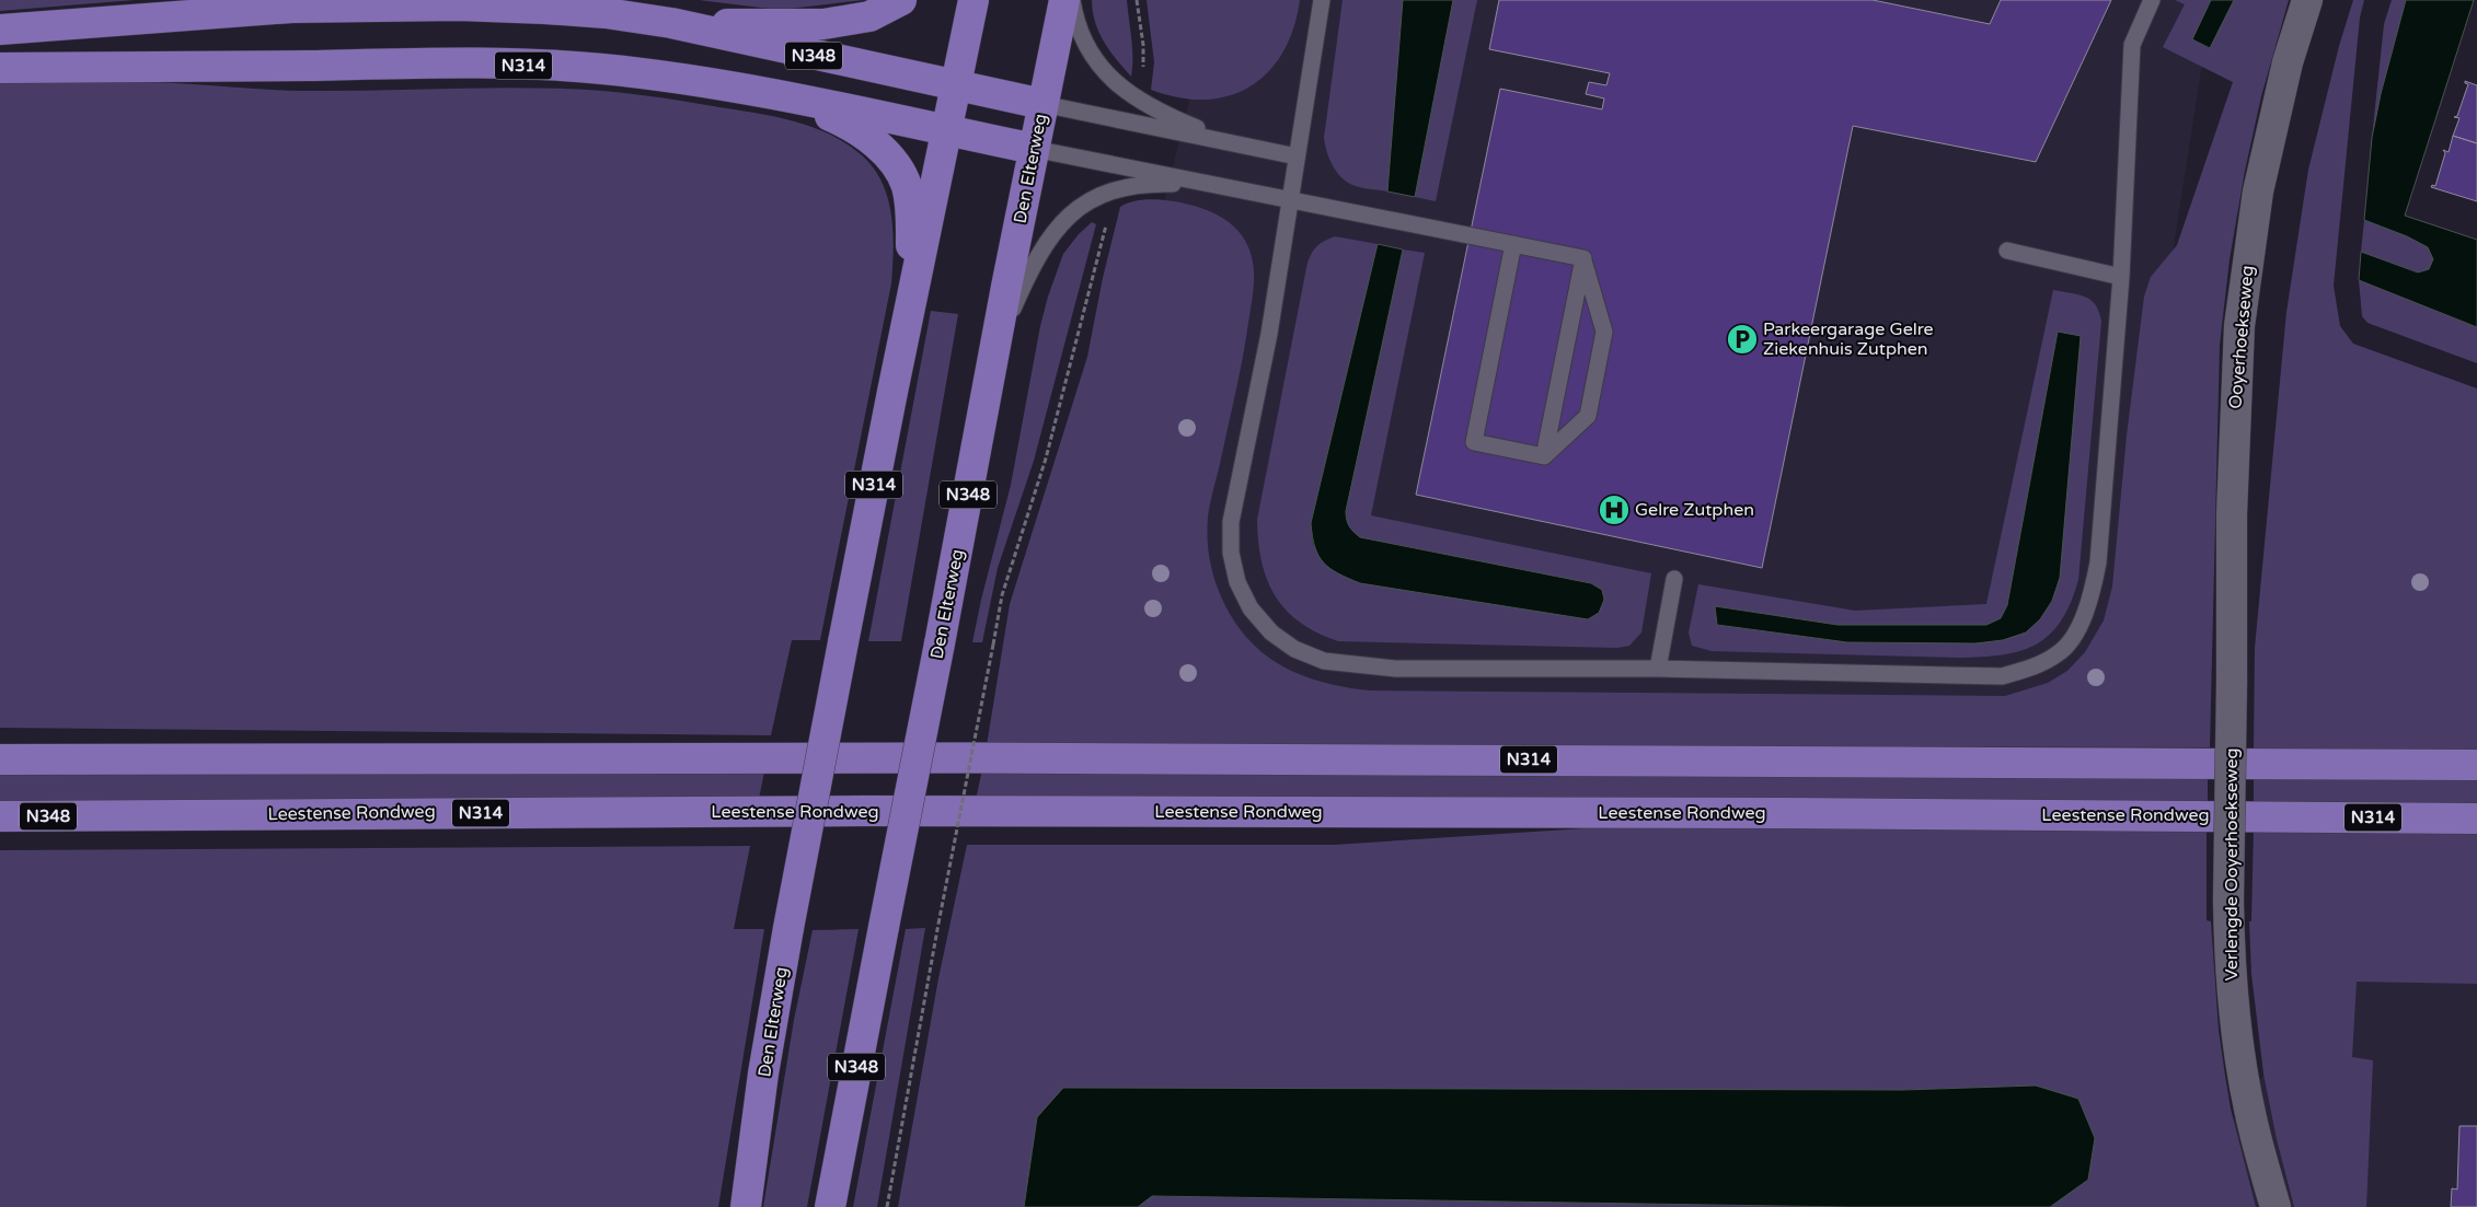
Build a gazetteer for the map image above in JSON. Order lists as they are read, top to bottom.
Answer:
{
  "streets": {
    "main road": [
      "N348",
      "N314",
      "Den Elterweg",
      "Leestense Rondweg"
    ],
    "street": ["Ooyerhoekseweg", "Verlengde Ooyerhoekseweg"]
  },
  "crossings": [
    ["N348", "Den Elterweg"],
    ["N314", "Den Elterweg"],
    ["N314", "Leestense Rondweg"],
    ["Ooyerhoekseweg", "Verlengde Ooyerhoekseweg"]
  ],
  "places": {
    "parking": ["Parkeergarage Gelre Ziekenhuis Zutphen"],
    "hospital": ["Gelre Zutphen"]
  }
}
